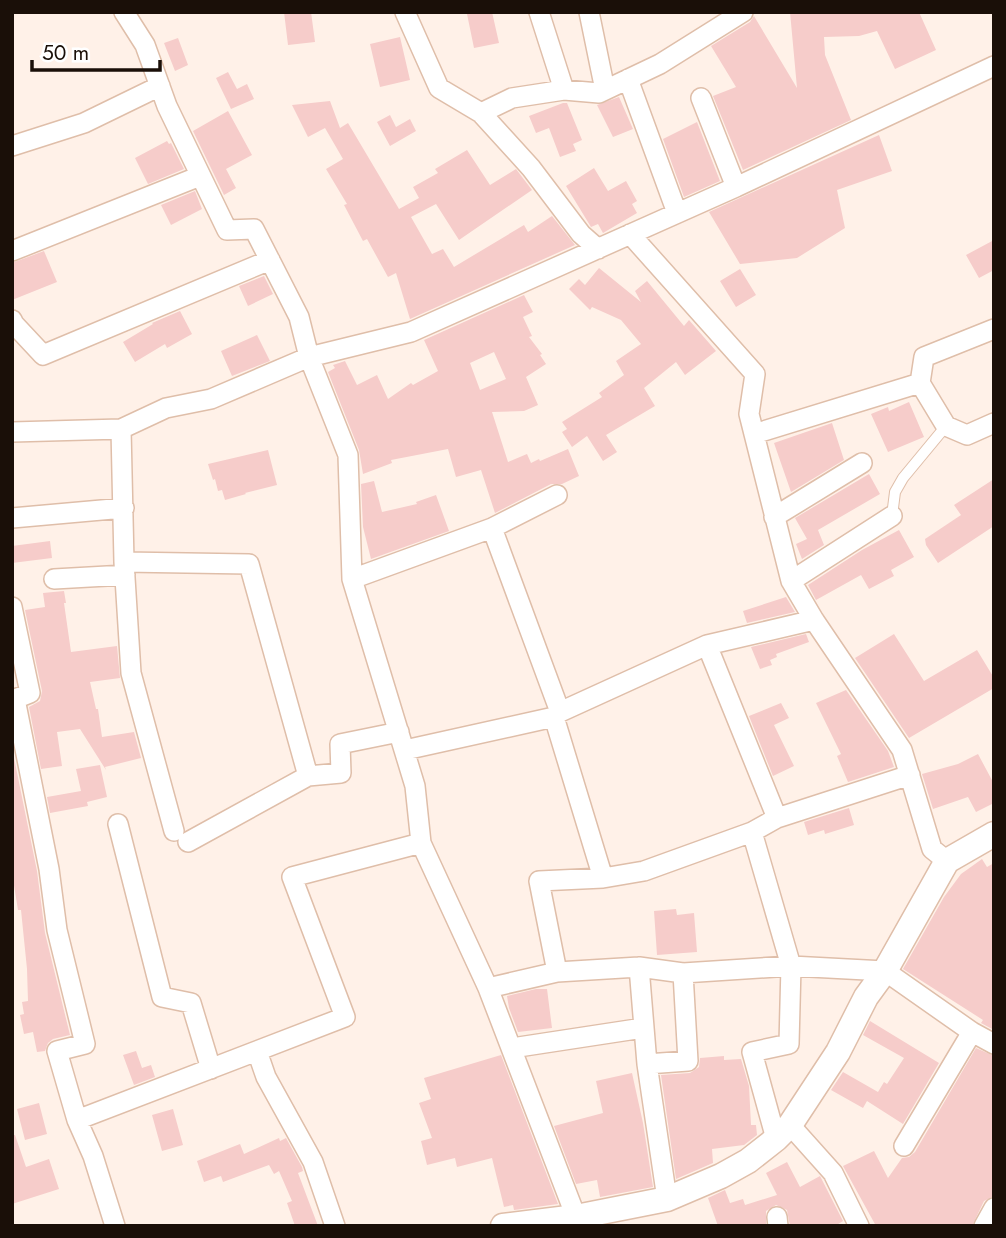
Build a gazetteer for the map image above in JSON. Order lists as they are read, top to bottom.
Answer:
{
  "scale_bar": "50 m"
}
